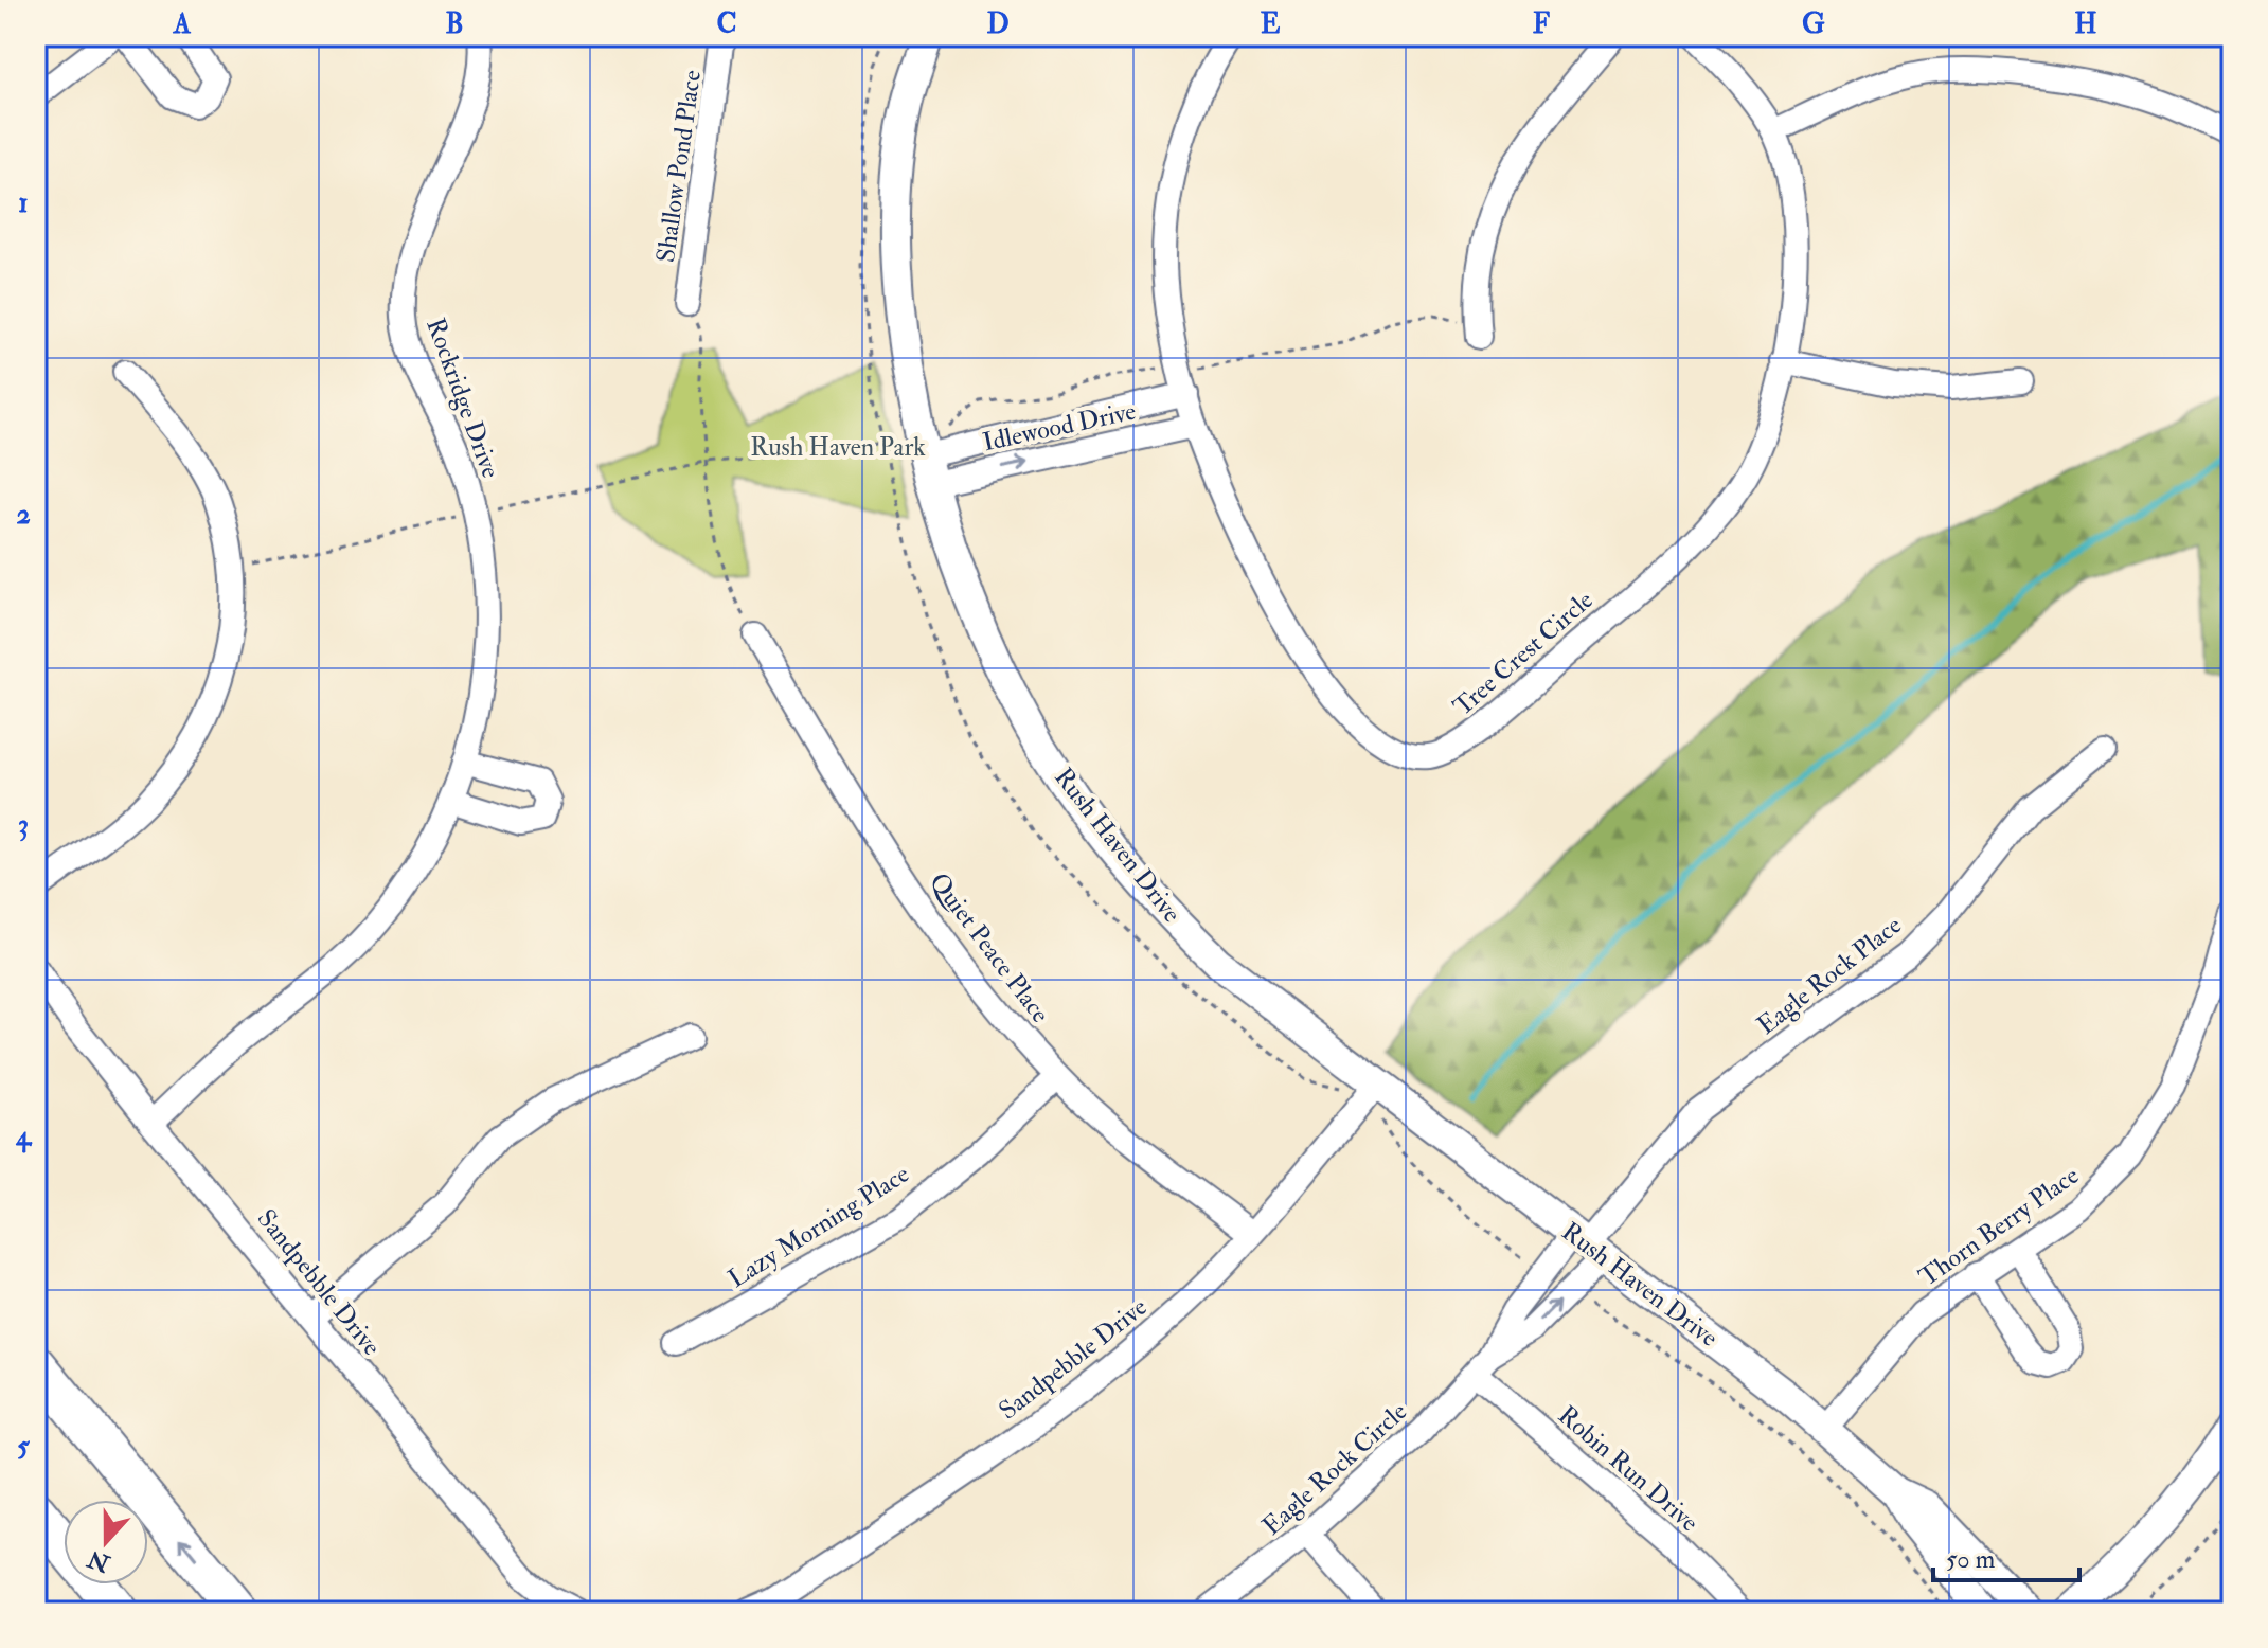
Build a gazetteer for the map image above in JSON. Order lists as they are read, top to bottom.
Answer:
{
  "streets": {
    "street": [
      "Shallow Pond Place",
      "Rockridge Drive",
      "Idlewood Drive",
      "Tree Crest Circle",
      "Rush Haven Drive",
      "Quiet Peace Place",
      "Eagle Rock Place",
      "Lazy Morning Place",
      "Thorn Berry Place",
      "Sandpebble Drive",
      "Eagle Rock Circle",
      "Robin Run Drive"
    ]
  },
  "crossings": [
    ["Rockridge Drive", "Sandpebble Drive"],
    ["Idlewood Drive", "Tree Crest Circle"],
    ["Idlewood Drive", "Rush Haven Drive"],
    ["Rush Haven Drive", "Eagle Rock Place"],
    ["Rush Haven Drive", "Thorn Berry Place"],
    ["Rush Haven Drive", "Sandpebble Drive"],
    ["Rush Haven Drive", "Eagle Rock Circle"],
    ["Quiet Peace Place", "Lazy Morning Place"],
    ["Quiet Peace Place", "Sandpebble Drive"],
    ["Eagle Rock Place", "Eagle Rock Circle"],
    ["Eagle Rock Circle", "Robin Run Drive"]
  ],
  "parks": ["Rush Haven Park"],
  "scale_bar": "50 m",
  "north": "bottom",
  "grid": {
    "columns": [
      "A",
      "B",
      "C",
      "D",
      "E",
      "F",
      "G",
      "H"
    ],
    "rows": [
      "1",
      "2",
      "3",
      "4",
      "5"
    ]
  }
}
